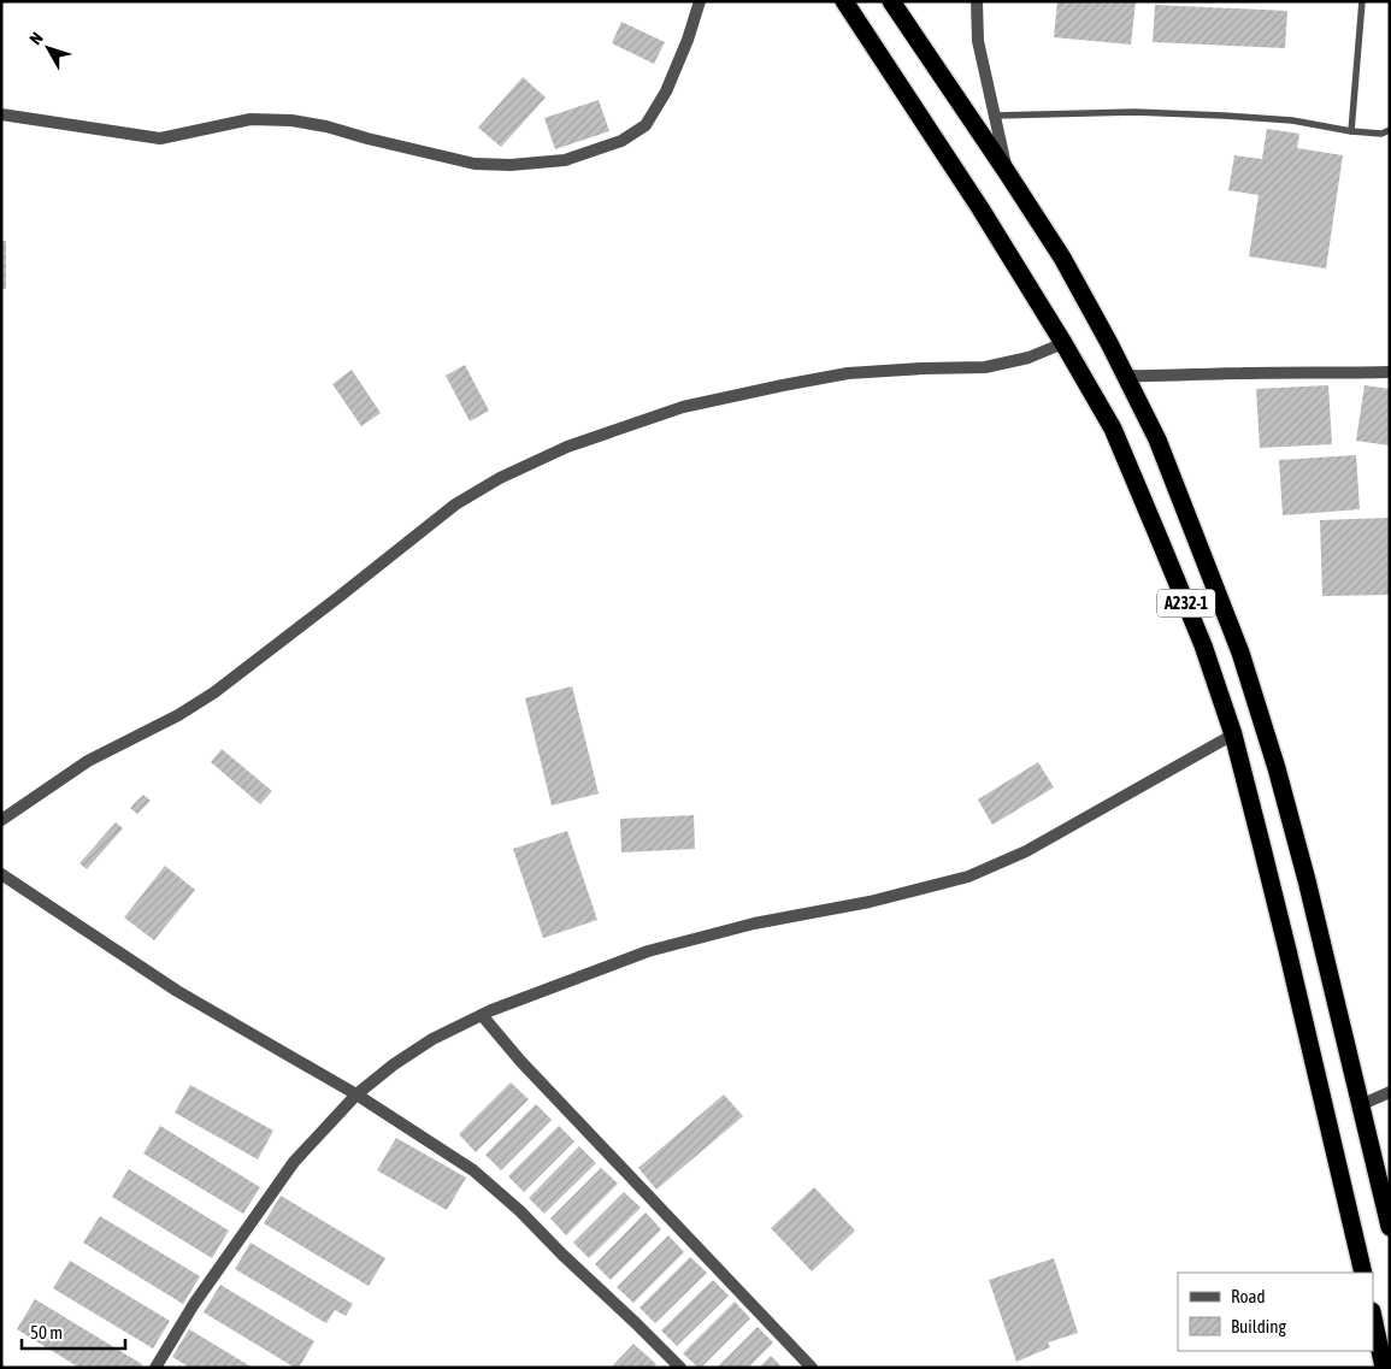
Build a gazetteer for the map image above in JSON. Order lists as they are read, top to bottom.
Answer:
{
  "streets": {
    "highway": ["A232-1"]
  },
  "legend": ["Road", "Building"],
  "scale_bar": "50 m",
  "north": "top left"
}
